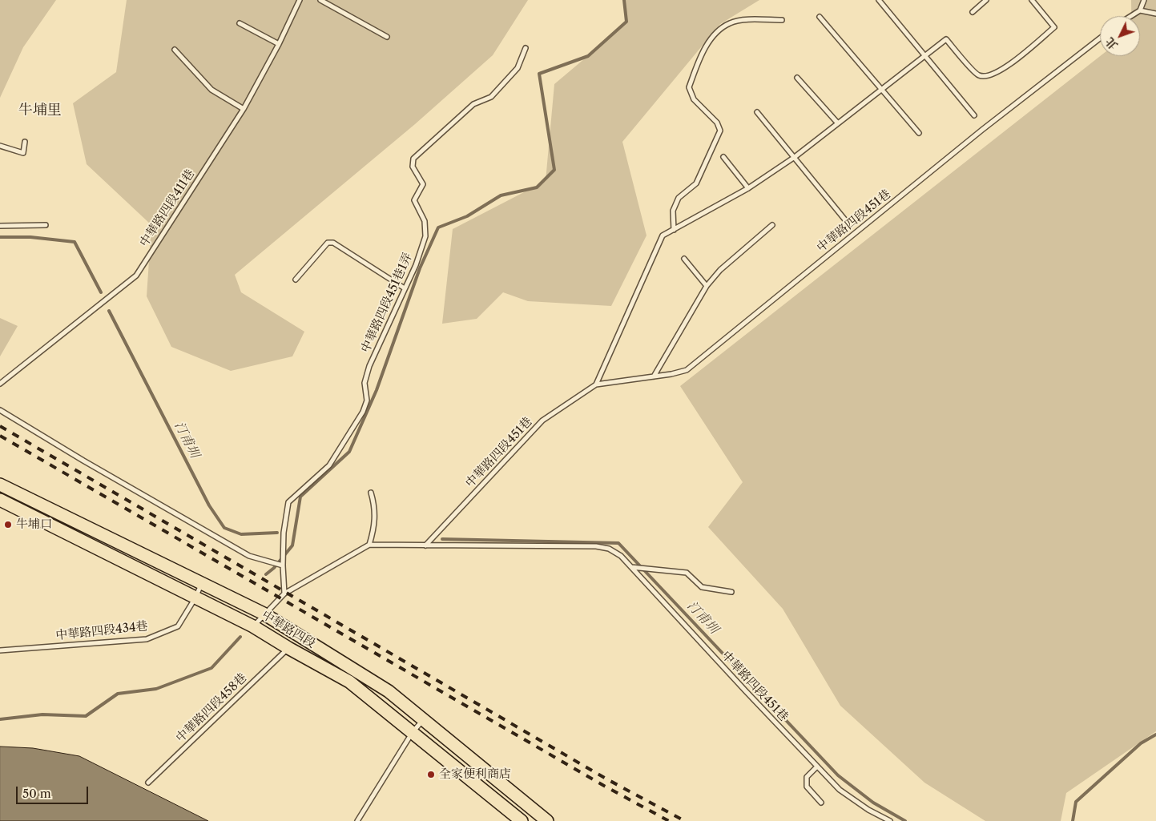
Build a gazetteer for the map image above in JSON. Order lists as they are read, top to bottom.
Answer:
{
  "streets": {
    "main road": ["中華路四段"],
    "lane": [
      "中華路四段411巷",
      "中華路四段451巷",
      "中華路四段451巷1弄",
      "中華路四段434巷",
      "中華路四段458巷"
    ]
  },
  "crossings": [
    ["中華路四段", "中華路四段434巷"],
    ["中華路四段", "中華路四段458巷"]
  ],
  "districts": ["牛埔里"],
  "water": ["汀甫圳"],
  "places": ["牛埔口", "全家便利商店"],
  "scale_bar": "50 m",
  "north": "bottom left"
}
